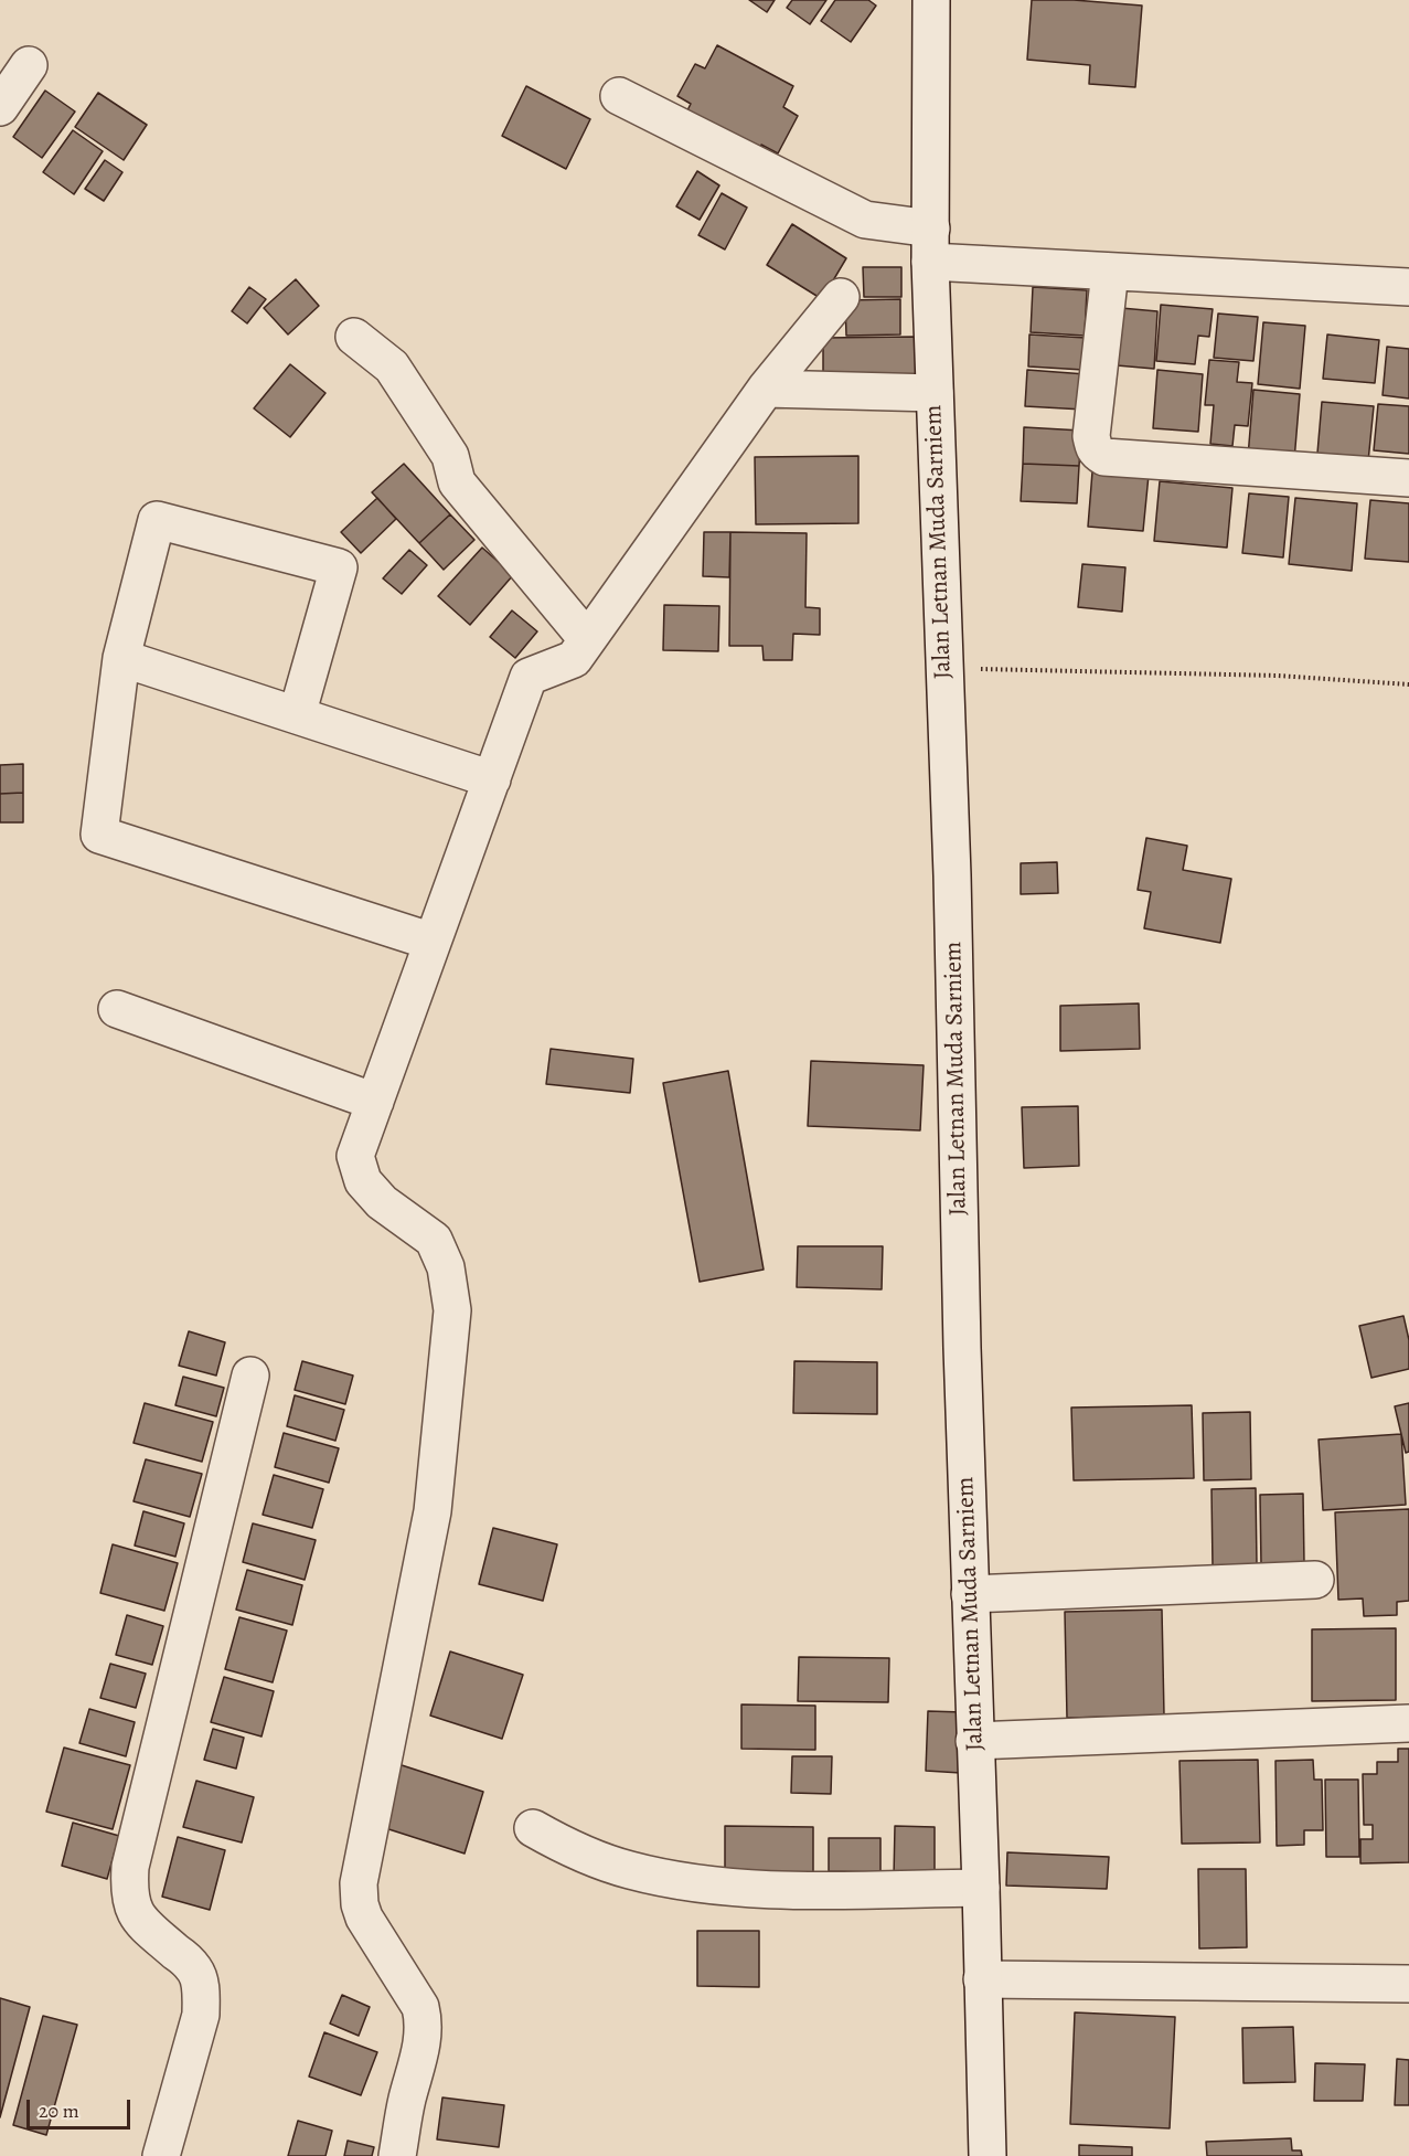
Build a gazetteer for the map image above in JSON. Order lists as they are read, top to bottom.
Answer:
{
  "streets": {
    "street": ["Jalan Letnan Muda Sarniem"]
  },
  "scale_bar": "20 m"
}
